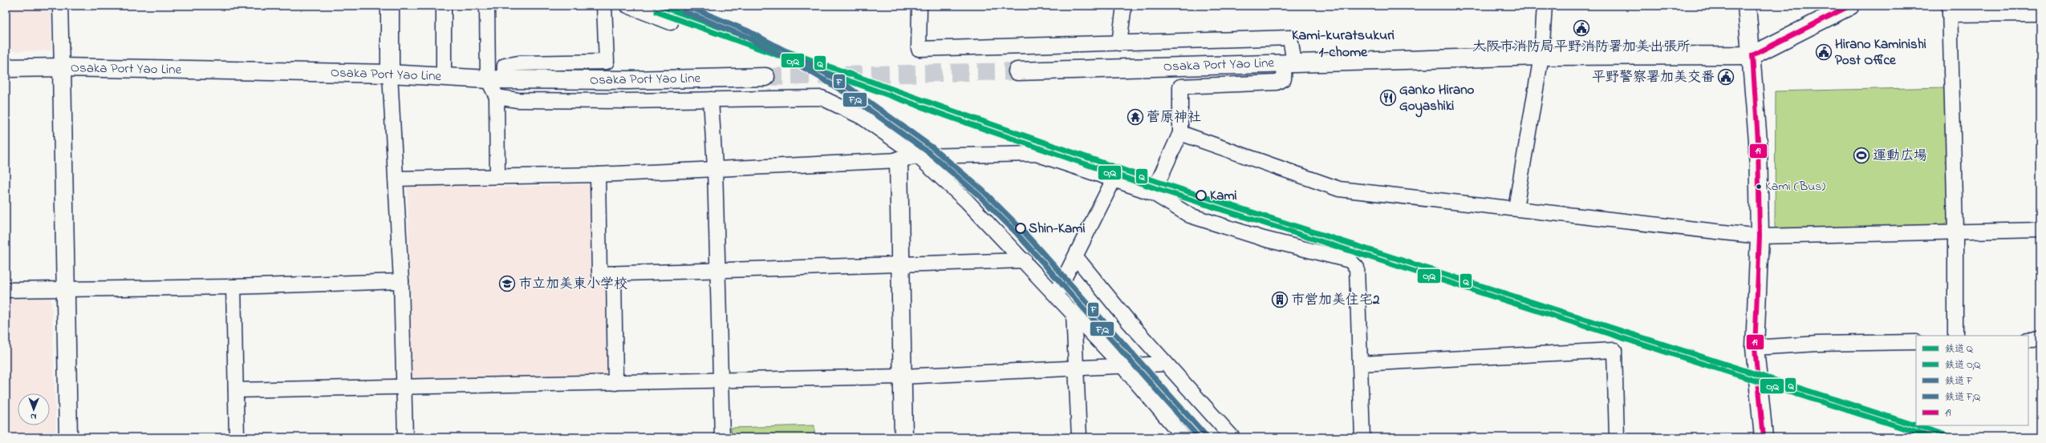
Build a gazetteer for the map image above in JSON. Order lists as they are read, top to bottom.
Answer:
{
  "streets": {
    "main road": ["Osaka Port Yao Line"]
  },
  "districts": ["Kami-kuratsukuri 1-chome"],
  "places": {
    "public building": ["大阪市消防局平野消防署加美出張所", "Hirano Kaminishi Post Office", "平野警察署加美交番"],
    "restaurant": ["Ganko Hirano Goyashiki"],
    "temple": ["菅原神社"],
    "sports": ["運動広場"],
    "other": ["Kami (Bus)", "Kami", "Shin-Kami"],
    "school or university": ["市立加美東小学校"],
    "building": ["市営加美住宅2"]
  },
  "lines": [
    "rail line Q",
    "rail line F",
    "transit line 19",
    "rail line F;Q",
    "rail line O;Q"
  ],
  "legend": [
    "鉄道 Q",
    "鉄道 O;Q",
    "鉄道 F",
    "鉄道 F;Q",
    "19"
  ],
  "north": "bottom"
}
